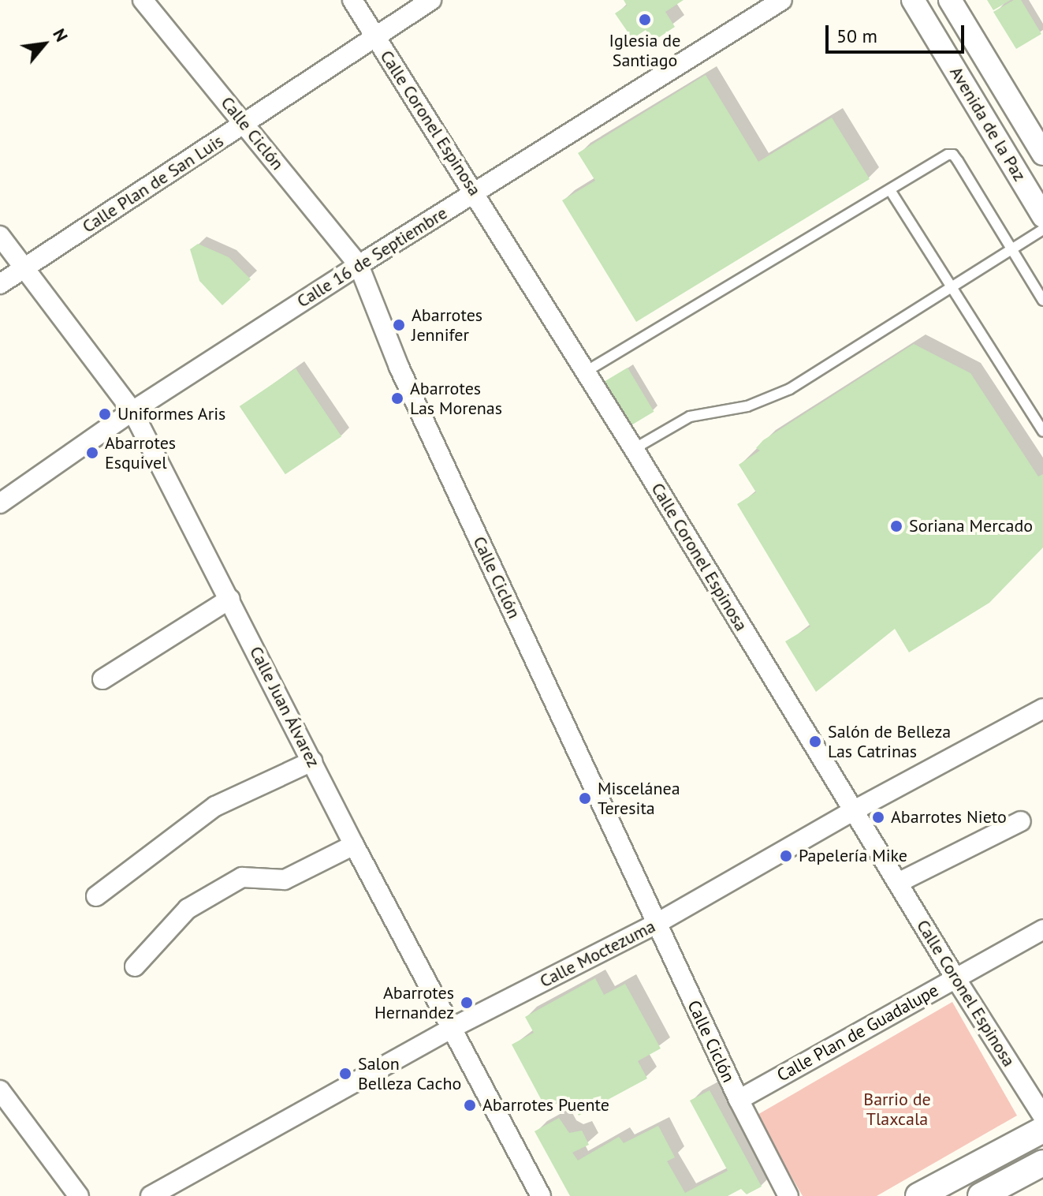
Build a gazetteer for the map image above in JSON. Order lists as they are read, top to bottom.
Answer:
{
  "streets": {
    "street": [
      "Calle Coronel Espinosa",
      "Avenida de la Paz",
      "Calle Ciclón",
      "Calle Plan de San Luis",
      "Calle 16 de Septiembre",
      "Calle Juan Álvarez",
      "Calle Moctezuma",
      "Calle Plan de Guadalupe"
    ]
  },
  "crossings": [
    ["Calle Coronel Espinosa", "Calle Plan de San Luis"],
    ["Calle Coronel Espinosa", "Calle 16 de Septiembre"],
    ["Calle Coronel Espinosa", "Calle Moctezuma"],
    ["Calle Coronel Espinosa", "Calle Plan de Guadalupe"],
    ["Calle Ciclón", "Calle Plan de San Luis"],
    ["Calle Ciclón", "Calle 16 de Septiembre"],
    ["Calle Ciclón", "Calle Moctezuma"],
    ["Calle Ciclón", "Calle Plan de Guadalupe"],
    ["Calle Plan de San Luis", "Calle Juan Álvarez"],
    ["Calle 16 de Septiembre", "Calle Juan Álvarez"],
    ["Calle Juan Álvarez", "Calle Moctezuma"]
  ],
  "parks": ["Barrio de Tlaxcala"],
  "places": [
    "Iglesia de Santiago",
    "Abarrotes Jennifer",
    "Abarrotes Las Morenas",
    "Uniformes Aris",
    "Abarrotes Esquivel",
    "Soriana Mercado",
    "Salón de Belleza Las Catrinas",
    "Miscelánea Teresita",
    "Abarrotes Nieto",
    "Papelería Mike",
    "Abarrotes Hernandez",
    "Salon Belleza Cacho",
    "Abarrotes Puente"
  ],
  "scale_bar": "50 m",
  "north": "top right"
}
